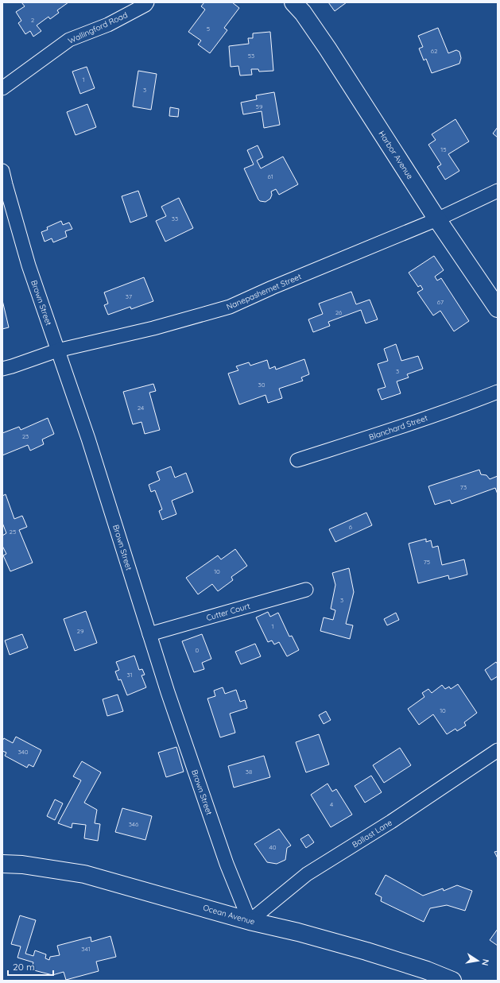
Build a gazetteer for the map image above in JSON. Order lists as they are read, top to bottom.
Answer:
{
  "streets": {
    "main road": ["Harbor Avenue", "Ocean Avenue"],
    "street": [
      "Wallingford Road",
      "Nanepashemet Street",
      "Brown Street",
      "Blanchard Street",
      "Cutter Court",
      "Ballast Lane"
    ]
  },
  "crossings": [
    ["Harbor Avenue", "Nanepashemet Street"],
    ["Nanepashemet Street", "Brown Street"],
    ["Brown Street", "Cutter Court"],
    ["Brown Street", "Ballast Lane"],
    ["Brown Street", "Ocean Avenue"],
    ["Ballast Lane", "Ocean Avenue"]
  ],
  "house_numbers": [
    "2",
    "5",
    "62",
    "53",
    "1",
    "3",
    "59",
    "15",
    "61",
    "33",
    "37",
    "67",
    "26",
    "3",
    "30",
    "24",
    "23",
    "73",
    "6",
    "25",
    "75",
    "10",
    "3",
    "1",
    "29",
    "0",
    "31",
    "10",
    "340",
    "38",
    "4",
    "346",
    "40",
    "341"
  ],
  "scale_bar": "20 m",
  "north": "right"
}
